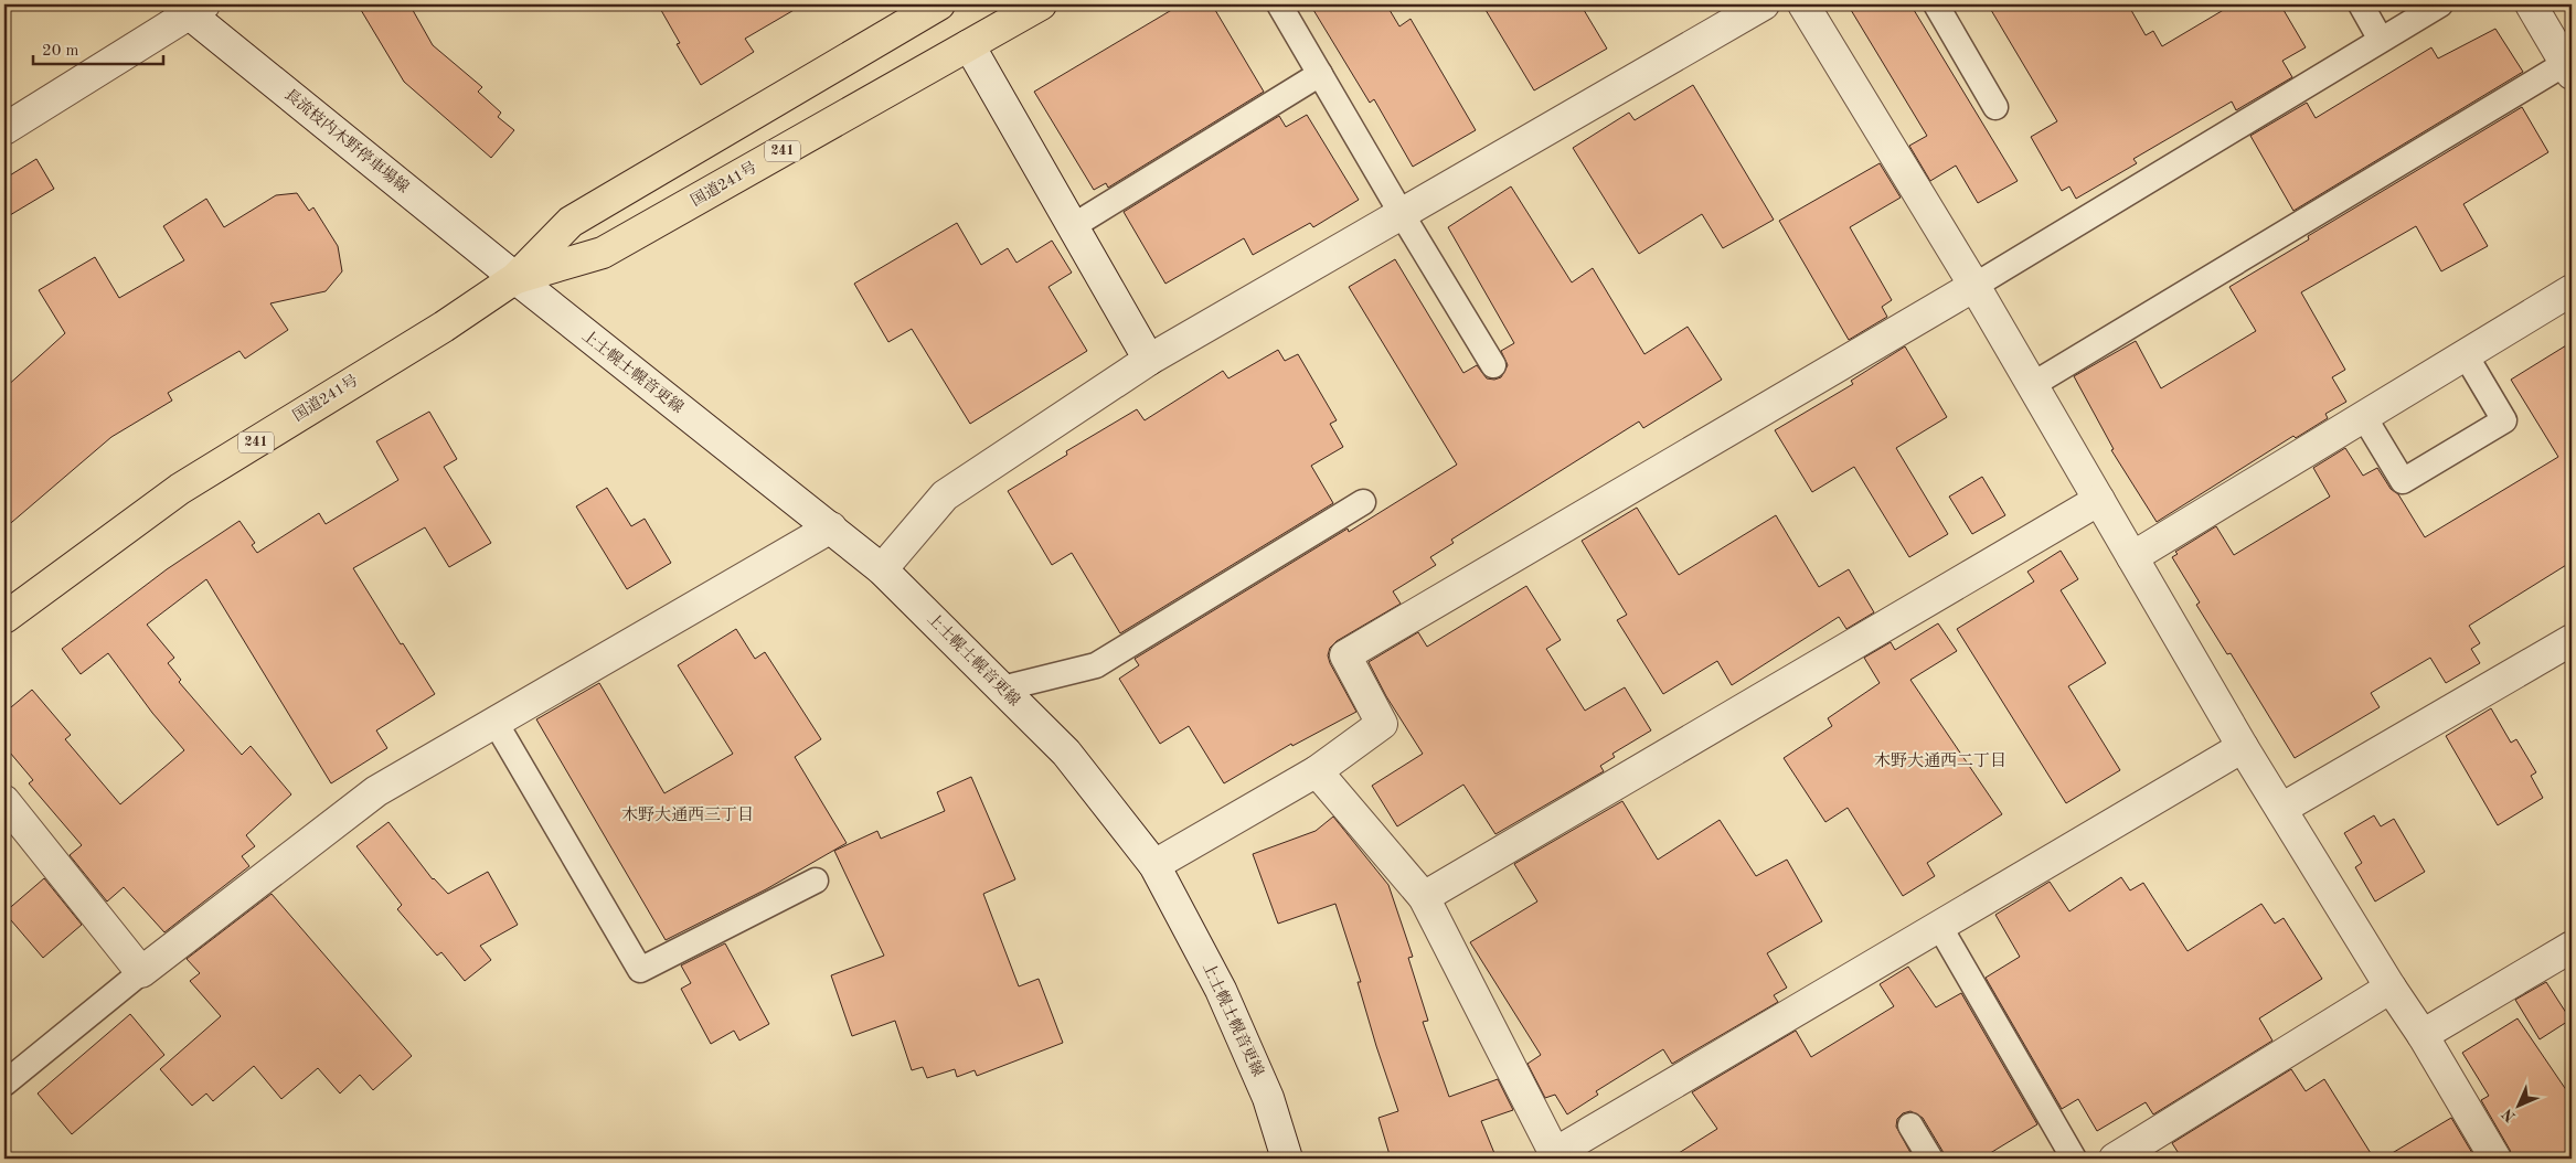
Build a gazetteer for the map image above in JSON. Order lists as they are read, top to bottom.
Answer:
{
  "streets": {
    "highway": ["241", "国道241号"],
    "street": ["長流枝内木野停車場線", "上士幌士幌音更線"]
  },
  "crossings": [
    ["長流枝内木野停車場線", "国道241号"],
    ["長流枝内木野停車場線", "上士幌士幌音更線"],
    ["国道241号", "上士幌士幌音更線"]
  ],
  "districts": ["木野大通西二丁目", "木野大通西三丁目"],
  "scale_bar": "20 m",
  "north": "bottom left"
}
